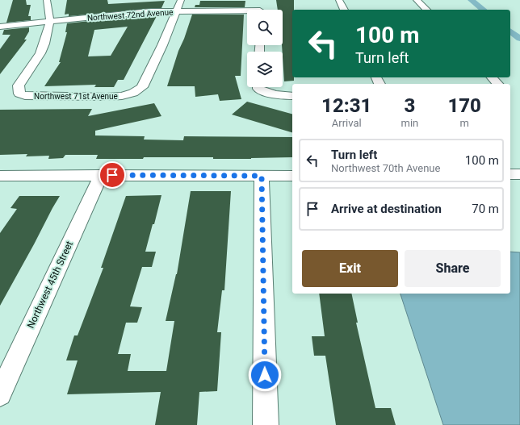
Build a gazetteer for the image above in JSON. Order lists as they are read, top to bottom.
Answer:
{
  "streets": {
    "street": ["Northwest 72nd Avenue", "Northwest 71st Avenue", "Northwest 45th Street"]
  },
  "crossings": [
    ["Northwest 72nd Avenue", "Northwest 71st Avenue"]
  ],
  "page": {
    "turn": ["100 m", "Turn left"],
    "eta": [
      "12:31",
      "Arrival",
      "3",
      "min",
      "170",
      "m"
    ],
    "list": [
      {
        "name": "Turn left",
        "note": "Northwest 70th Avenue",
        "value": "100 m"
      },
      {
        "name": "Arrive at destination",
        "value": "70 m"
      }
    ],
    "buttons": ["Exit", "Share"]
  }
}
